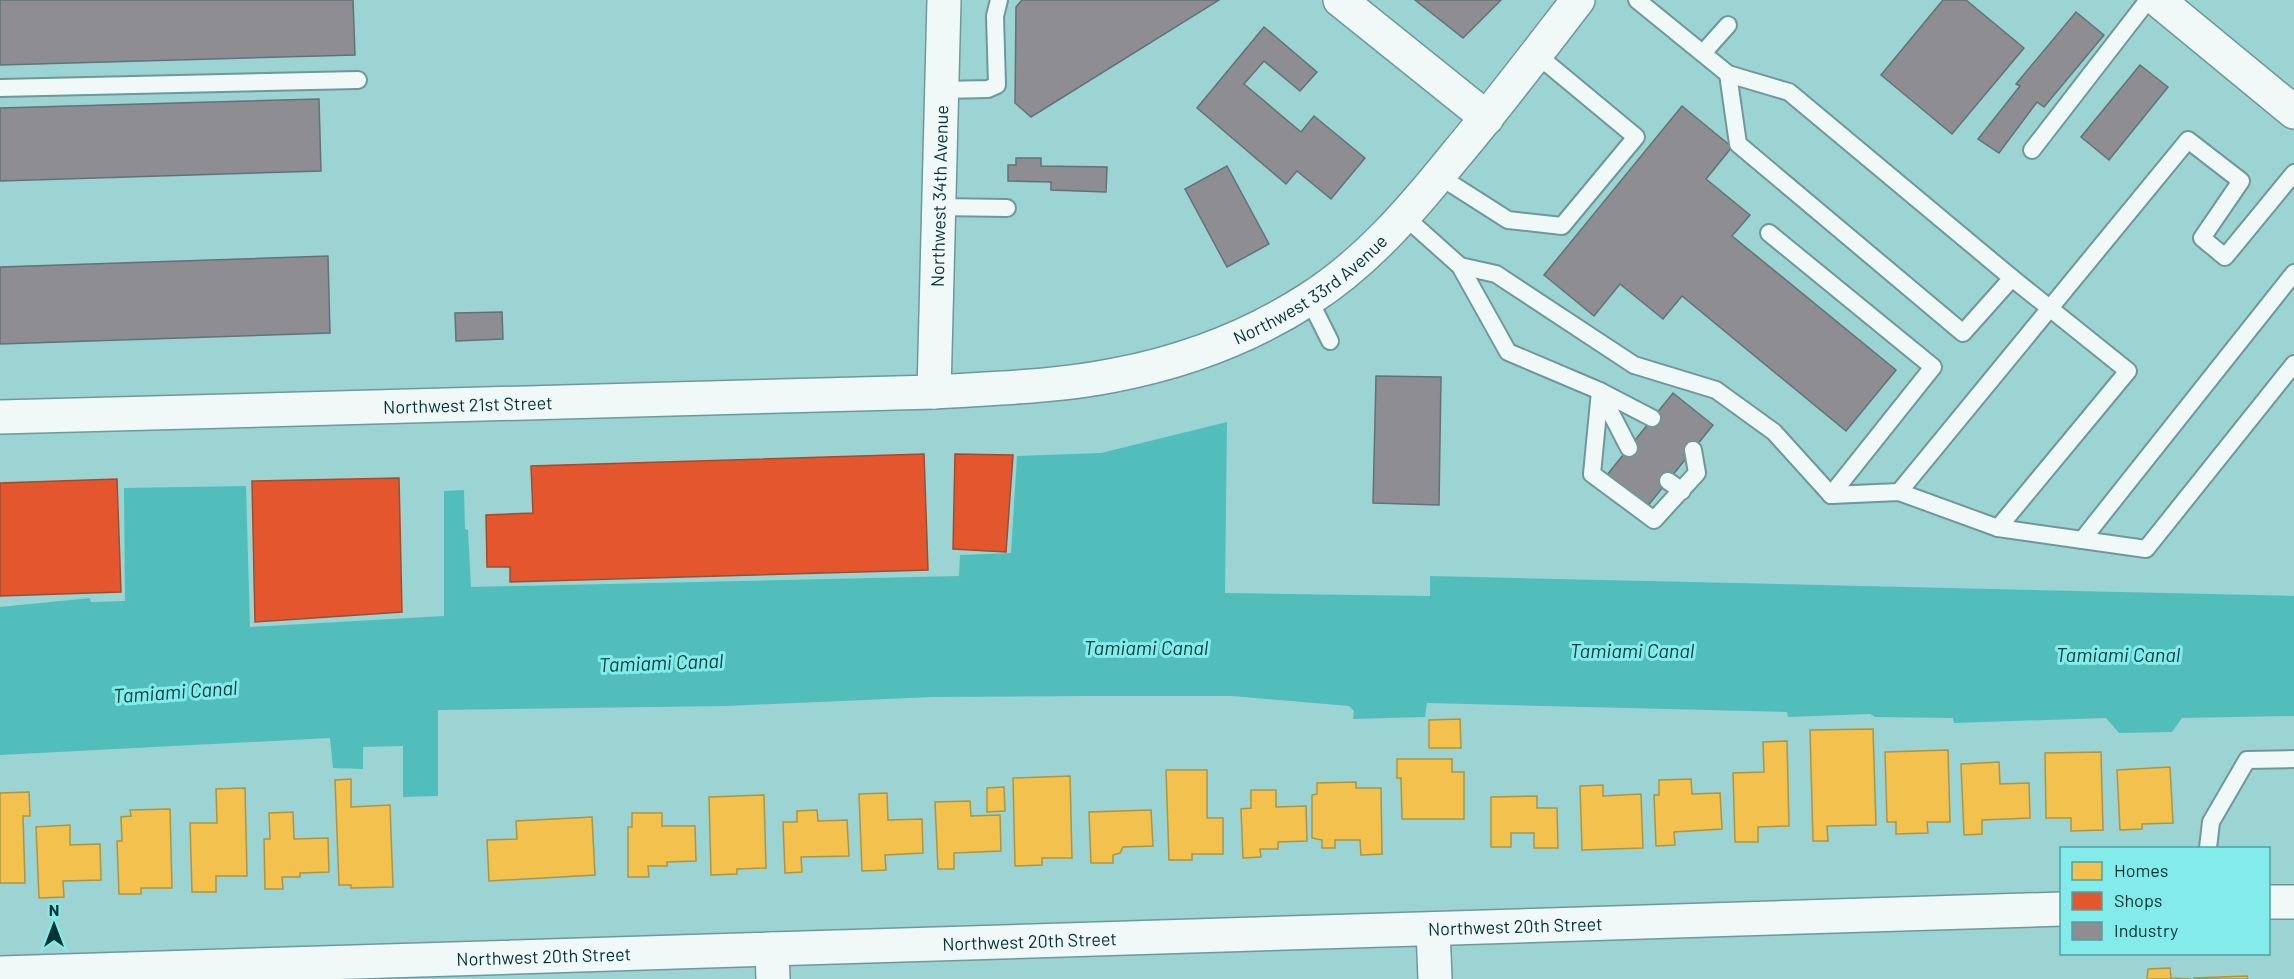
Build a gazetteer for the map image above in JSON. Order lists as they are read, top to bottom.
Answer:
{
  "streets": {
    "street": [
      "Northwest 34th Avenue",
      "Northwest 33rd Avenue",
      "Northwest 21st Street",
      "Northwest 20th Street"
    ]
  },
  "crossings": [
    ["Northwest 34th Avenue", "Northwest 33rd Avenue"],
    ["Northwest 34th Avenue", "Northwest 21st Street"],
    ["Northwest 33rd Avenue", "Northwest 21st Street"]
  ],
  "water": ["Tamiami Canal"],
  "legend": ["Homes", "Shops", "Industry"],
  "north": "top"
}
